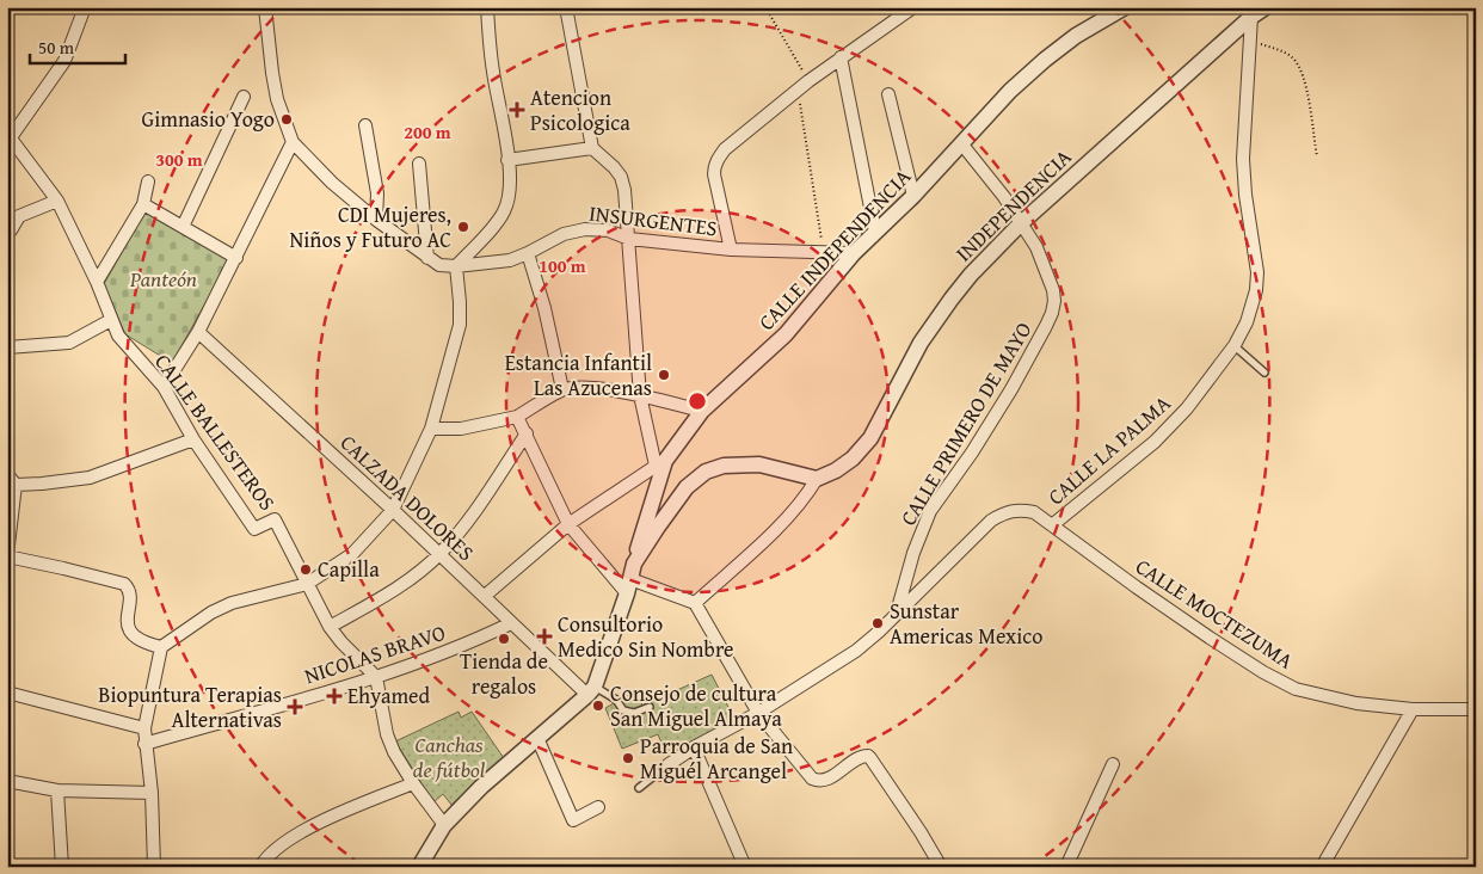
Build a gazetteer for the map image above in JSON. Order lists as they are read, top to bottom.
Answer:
{
  "streets": {
    "street": [
      "INDEPENDENCIA",
      "INSURGENTES",
      "CALLE INDEPENDENCIA",
      "CALLE PRIMERO DE MAYO",
      "CALLE BALLESTEROS",
      "CALLE LA PALMA",
      "CALZADA DOLORES",
      "CALLE MOCTEZUMA",
      "NICOLAS BRAVO"
    ]
  },
  "crossings": [
    ["INDEPENDENCIA", "CALLE PRIMERO DE MAYO"],
    ["INDEPENDENCIA", "CALLE LA PALMA"],
    ["INSURGENTES", "CALLE INDEPENDENCIA"],
    ["CALLE INDEPENDENCIA", "CALLE PRIMERO DE MAYO"],
    ["CALLE PRIMERO DE MAYO", "CALLE LA PALMA"],
    ["CALLE BALLESTEROS", "NICOLAS BRAVO"],
    ["CALLE LA PALMA", "CALLE MOCTEZUMA"],
    ["CALZADA DOLORES", "NICOLAS BRAVO"]
  ],
  "parks": ["Panteón", "Canchas de fútbol"],
  "places": {
    "health": [
      "Atencion Psicologica",
      "Consultorio Medico Sin Nombre",
      "Ehyamed",
      "Biopuntura Terapias Alternativas"
    ],
    "other": [
      "Gimnasio Yogo",
      "CDI Mujeres, Niños y Futuro AC",
      "Estancia Infantil Las Azucenas",
      "Capilla",
      "Sunstar Americas Mexico",
      "Tienda de regalos",
      "Consejo de cultura San Miguel Almaya",
      "Parroquia de San Miguél Arcangel"
    ]
  },
  "scale_bar": "50 m",
  "rings": ["200 m", "300 m", "100 m"]
}
